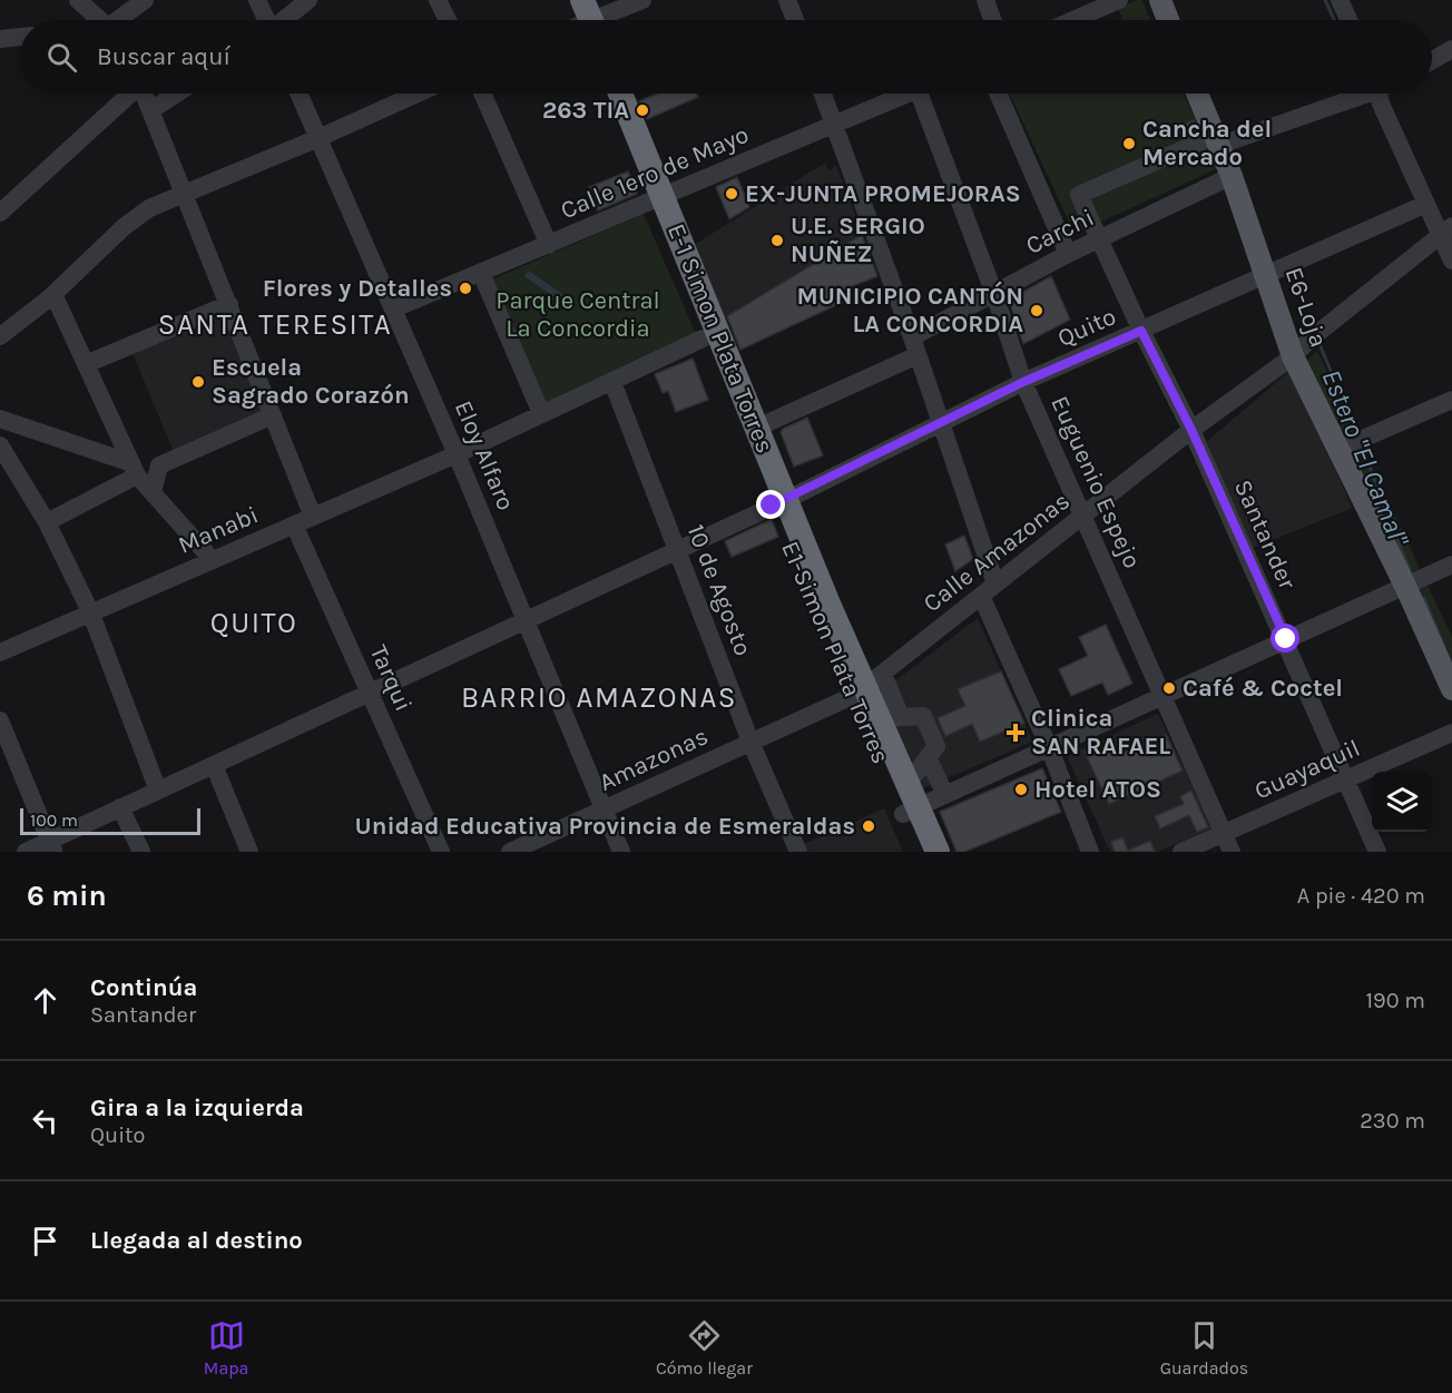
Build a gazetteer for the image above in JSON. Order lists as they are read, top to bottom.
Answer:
{
  "streets": {
    "highway": ["E-1 Simon Plata Torres", "E1-Simon Plata Torres"],
    "main road": ["E6-Loja"],
    "street": [
      "Calle 1ero de Mayo",
      "Carchi",
      "Quito",
      "Eloy Alfaro",
      "Euguenio Espejo",
      "Manabi",
      "Santander",
      "Calle Amazonas",
      "10 de Agosto",
      "Tarqui",
      "Amazonas",
      "Guayaquil"
    ]
  },
  "crossings": [
    ["Calle 1ero de Mayo", "E-1 Simon Plata Torres"],
    ["Calle 1ero de Mayo", "Eloy Alfaro"],
    ["Calle 1ero de Mayo", "E1-Simon Plata Torres"],
    ["Carchi", "E6-Loja"],
    ["Carchi", "E-1 Simon Plata Torres"],
    ["Carchi", "Euguenio Espejo"],
    ["Carchi", "Santander"],
    ["E6-Loja", "Quito"],
    ["E6-Loja", "Santander"],
    ["E6-Loja", "Calle Amazonas"],
    ["Quito", "E-1 Simon Plata Torres"],
    ["Quito", "Eloy Alfaro"],
    ["Quito", "Euguenio Espejo"],
    ["Quito", "Santander"],
    ["Quito", "10 de Agosto"],
    ["Quito", "E1-Simon Plata Torres"],
    ["Quito", "Tarqui"],
    ["E-1 Simon Plata Torres", "E1-Simon Plata Torres"],
    ["Eloy Alfaro", "Manabi"],
    ["Eloy Alfaro", "Amazonas"],
    ["Euguenio Espejo", "Calle Amazonas"],
    ["Euguenio Espejo", "Guayaquil"],
    ["Manabi", "10 de Agosto"],
    ["Manabi", "E1-Simon Plata Torres"],
    ["Manabi", "Tarqui"],
    ["Santander", "Calle Amazonas"],
    ["Santander", "Guayaquil"],
    ["Calle Amazonas", "E1-Simon Plata Torres"],
    ["Calle Amazonas", "Amazonas"],
    ["10 de Agosto", "Amazonas"],
    ["E1-Simon Plata Torres", "Amazonas"]
  ],
  "districts": ["SANTA TERESITA", "QUITO", "BARRIO AMAZONAS"],
  "water": ["Estero \"El Camal\""],
  "parks": ["Parque Central La Concordia"],
  "places": {
    "other": [
      "263 TIA",
      "Cancha del Mercado",
      "EX-JUNTA PROMEJORAS",
      "U.E. SERGIO NUÑEZ",
      "Flores y Detalles",
      "MUNICIPIO CANTÓN LA CONCORDIA",
      "Escuela Sagrado Corazón",
      "Café & Coctel",
      "Hotel ATOS",
      "Unidad Educativa Provincia de Esmeraldas"
    ],
    "health": ["Clinica SAN RAFAEL"]
  },
  "scale_bar": "100 m",
  "page": {
    "search": "Buscar aquí",
    "scale": "100 m",
    "heading": ["6 min", "A pie · 420 m"],
    "list": [
      ["Continúa", "Santander", "190 m"],
      ["Gira a la izquierda", "Quito", "230 m"],
      "Llegada al destino"
    ],
    "nav": ["Mapa", "Cómo llegar", "Guardados"]
  }
}
